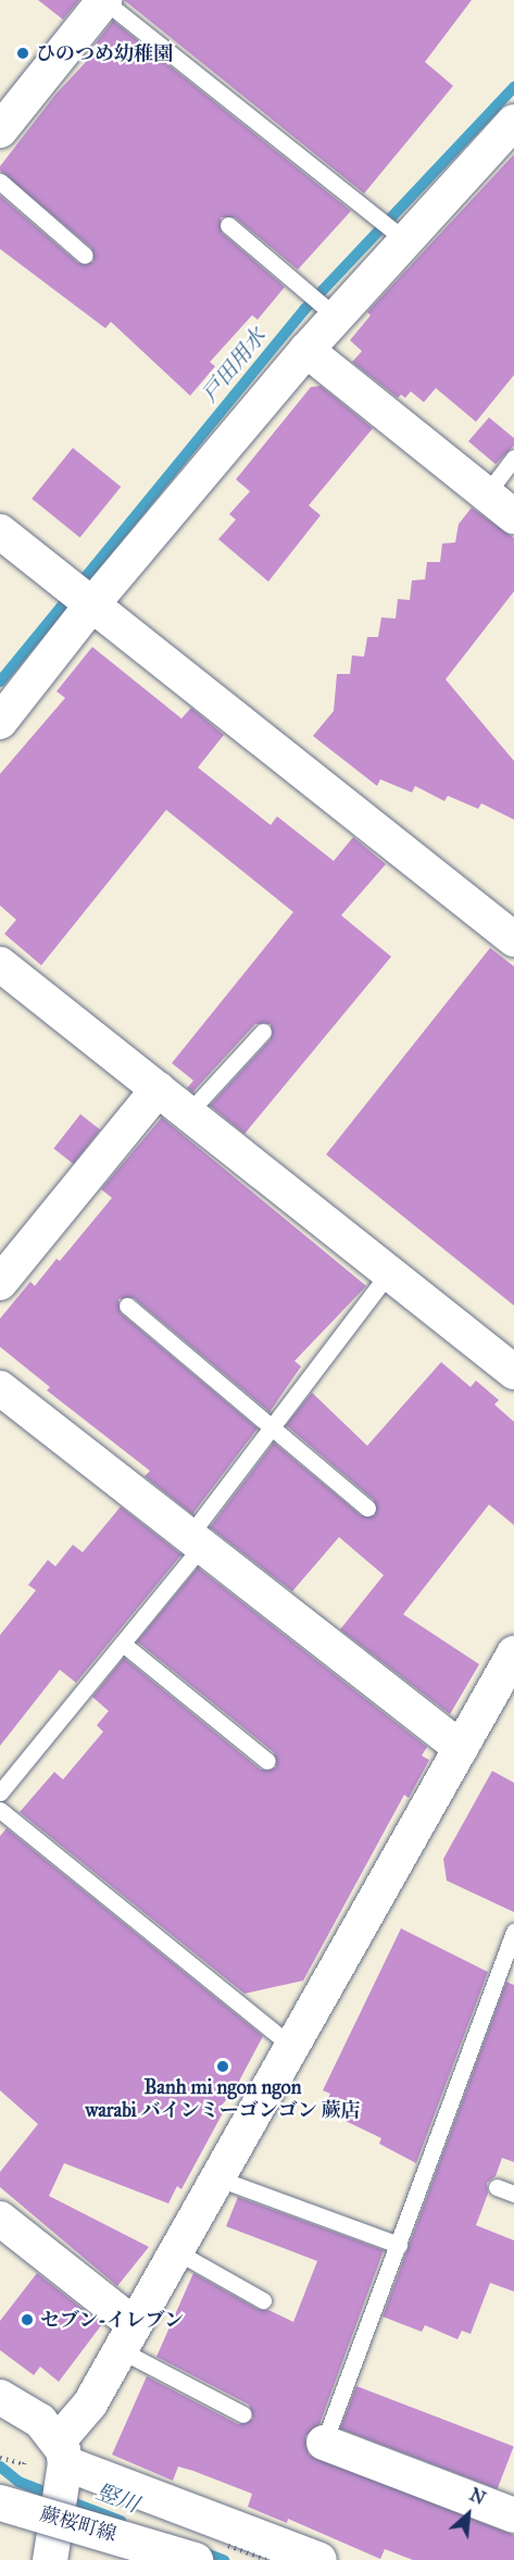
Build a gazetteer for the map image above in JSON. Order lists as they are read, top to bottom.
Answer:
{
  "streets": {
    "main road": ["蕨桜町線"]
  },
  "water": ["戸田用水", "竪川"],
  "places": ["ひのつめ幼稚園", "Banh mi ngon ngon warabi バインミーゴンゴン 蕨店", "セブン-イレブン"],
  "north": "top right"
}
